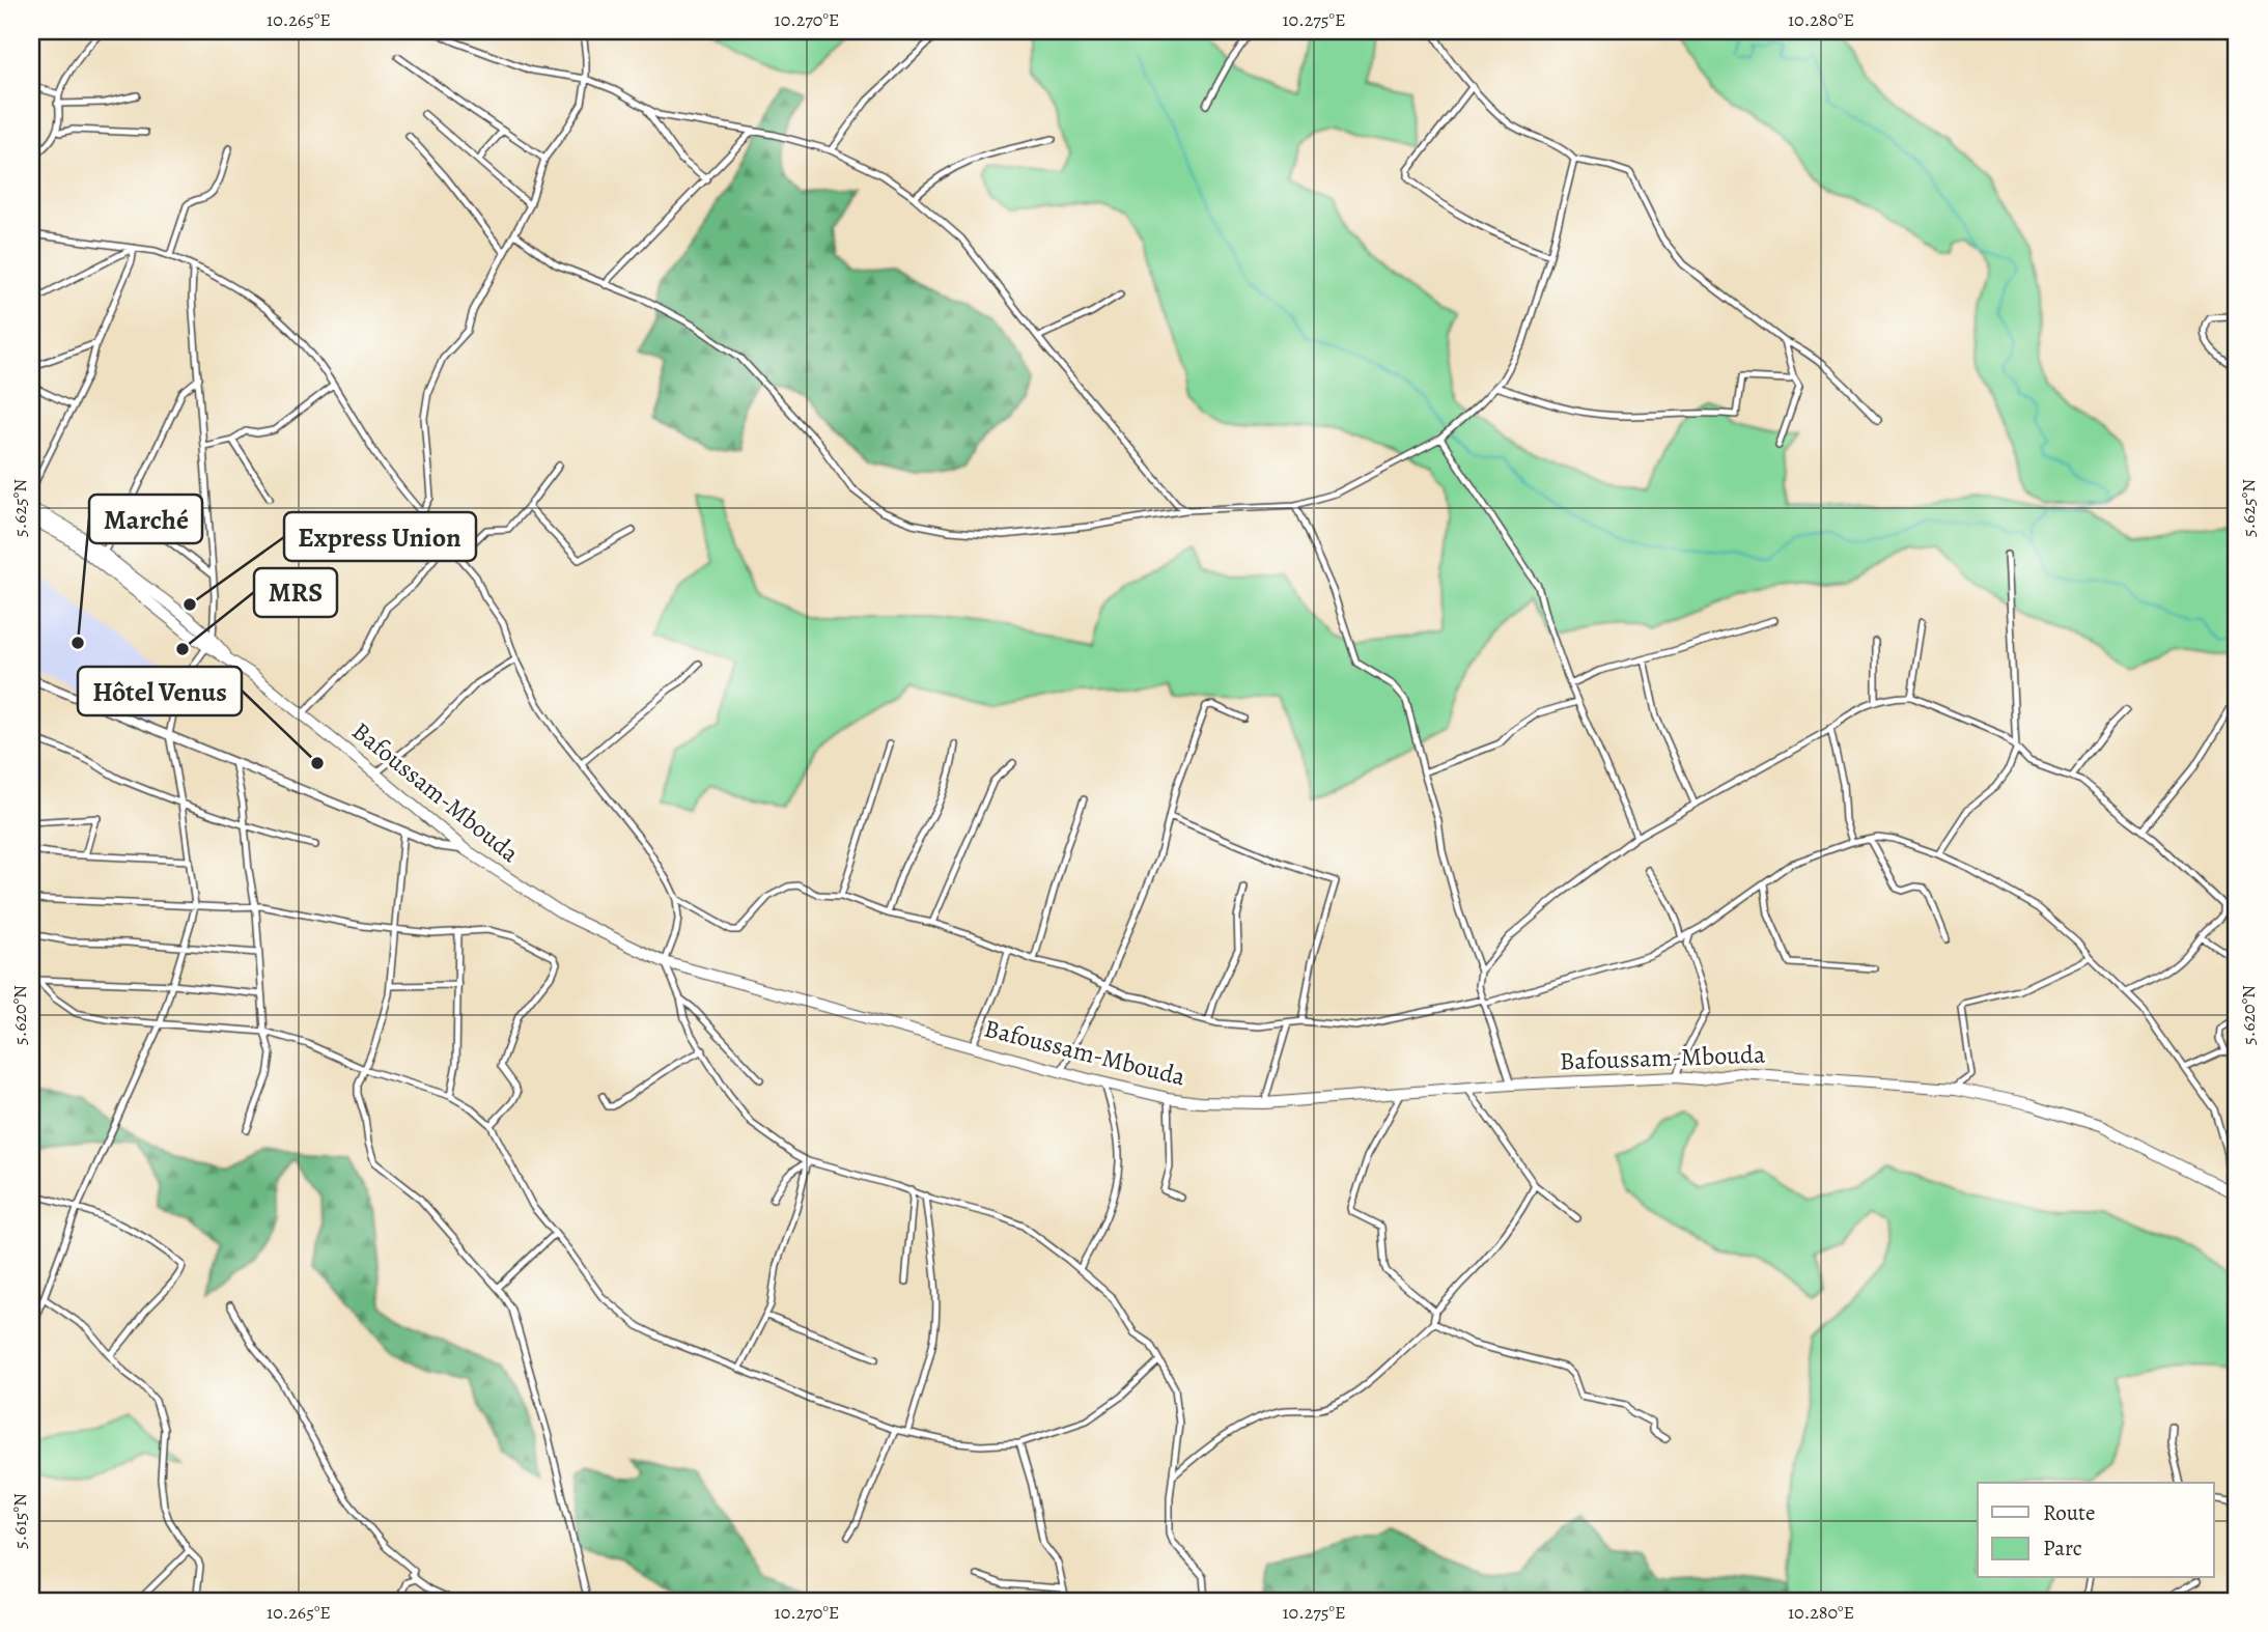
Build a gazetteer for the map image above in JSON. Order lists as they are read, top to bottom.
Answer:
{
  "streets": {
    "highway": ["Bafoussam-Mbouda"]
  },
  "places": [
    "Express Union",
    "Marché",
    "MRS",
    "Hôtel Venus"
  ],
  "legend": ["Route", "Parc"],
  "coordinates": [
    "10.265°E",
    "10.270°E",
    "10.275°E",
    "10.280°E",
    "5.625°N",
    "5.620°N",
    "5.615°N"
  ]
}
